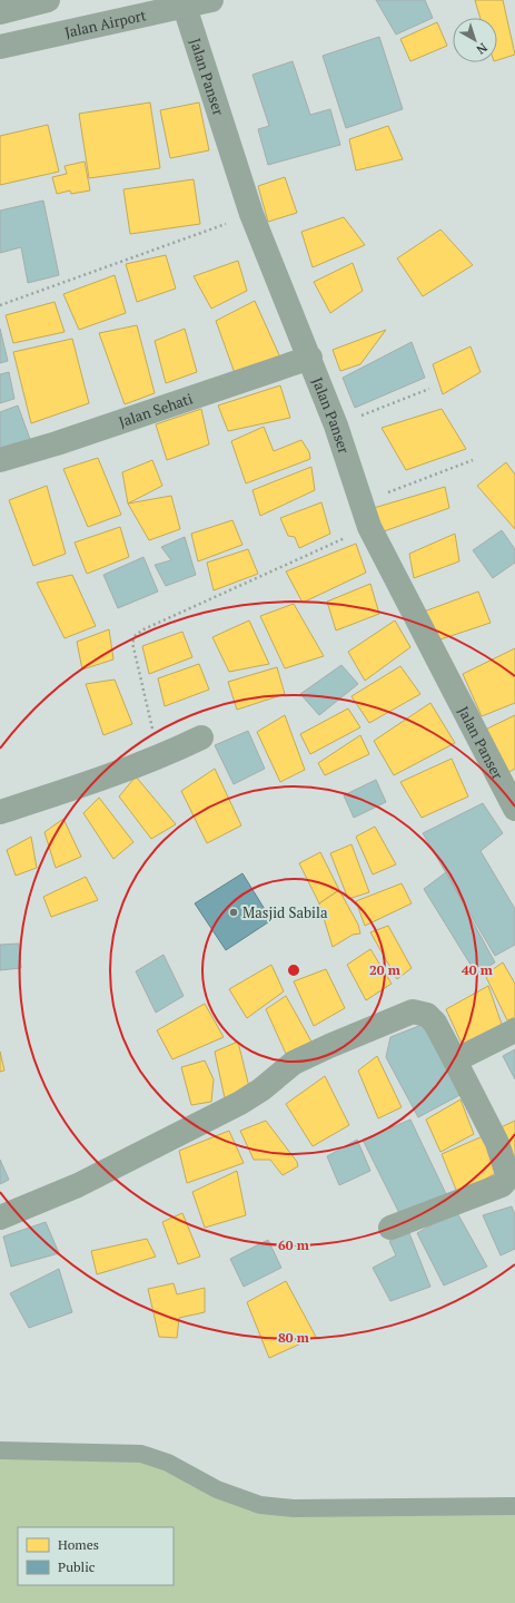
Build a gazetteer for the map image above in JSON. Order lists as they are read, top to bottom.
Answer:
{
  "streets": {
    "street": ["Jalan Airport", "Jalan Panser", "Jalan Sehati"]
  },
  "crossings": [
    ["Jalan Airport", "Jalan Panser"],
    ["Jalan Panser", "Jalan Sehati"]
  ],
  "places": ["Masjid Sabila"],
  "legend": ["Homes", "Public"],
  "north": "bottom right",
  "rings": [
    "20 m",
    "40 m",
    "60 m",
    "80 m"
  ]
}
